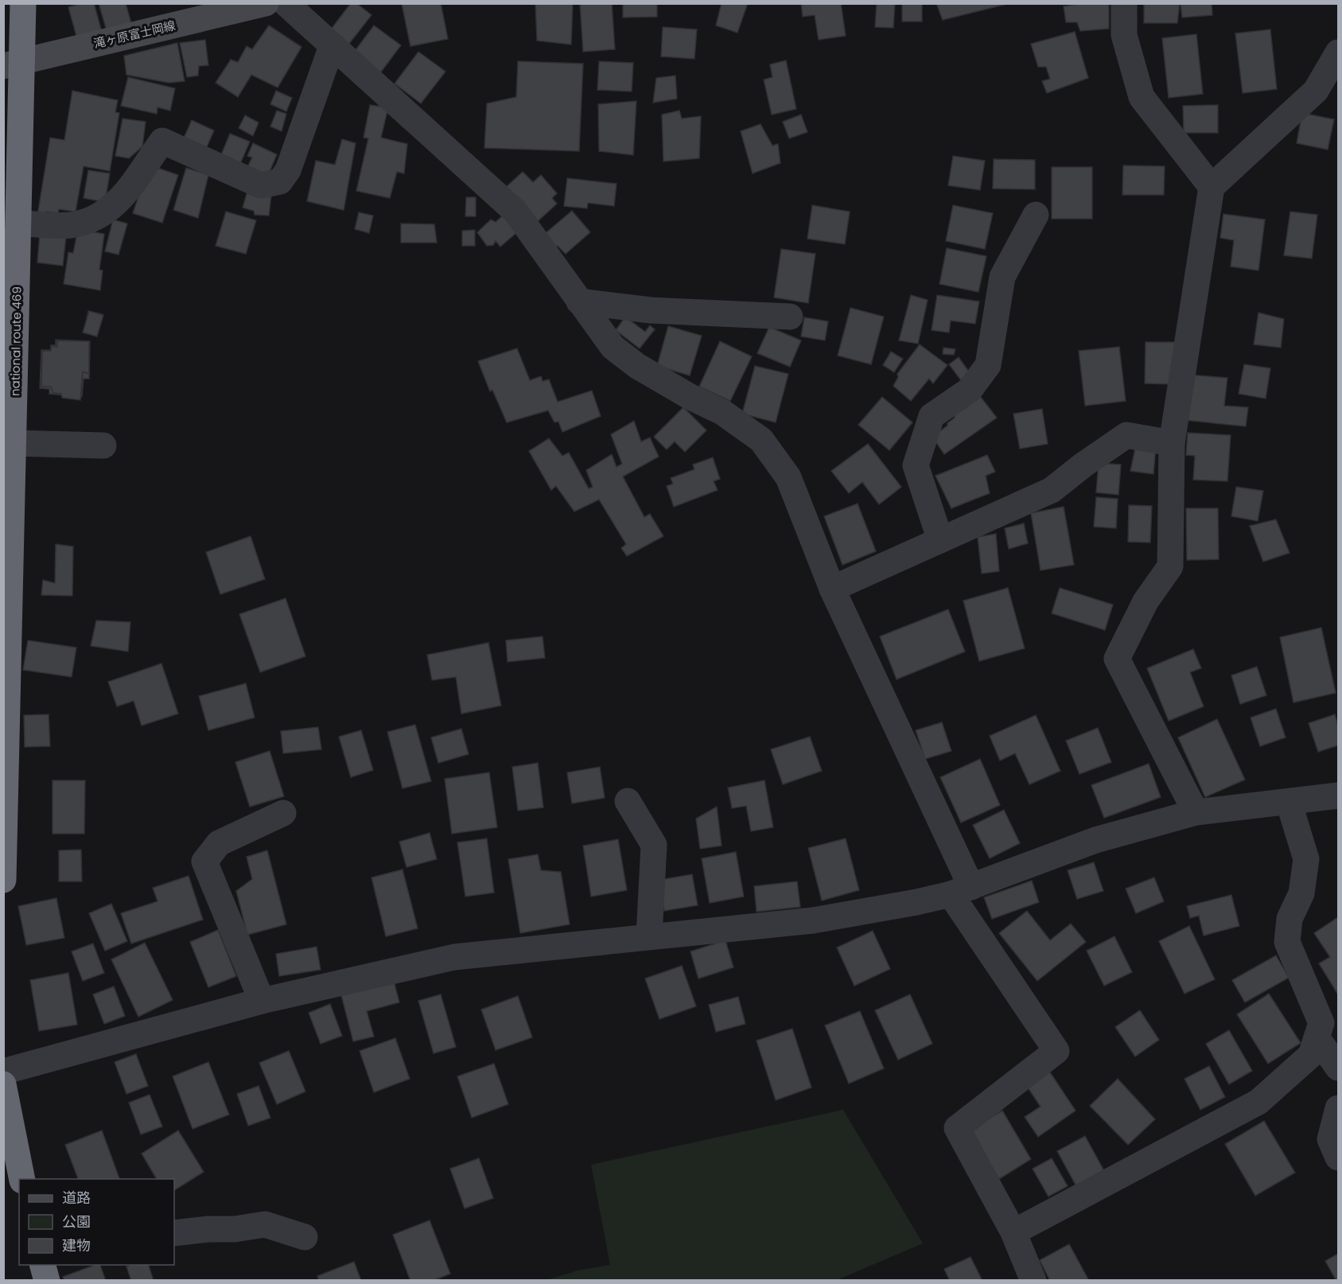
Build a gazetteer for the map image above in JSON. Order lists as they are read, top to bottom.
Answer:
{
  "streets": {
    "highway": ["national route 469"],
    "main road": ["滝ヶ原富士岡線"]
  },
  "crossings": [
    ["滝ヶ原富士岡線", "national route 469"]
  ],
  "legend": ["道路", "公園", "建物"]
}
